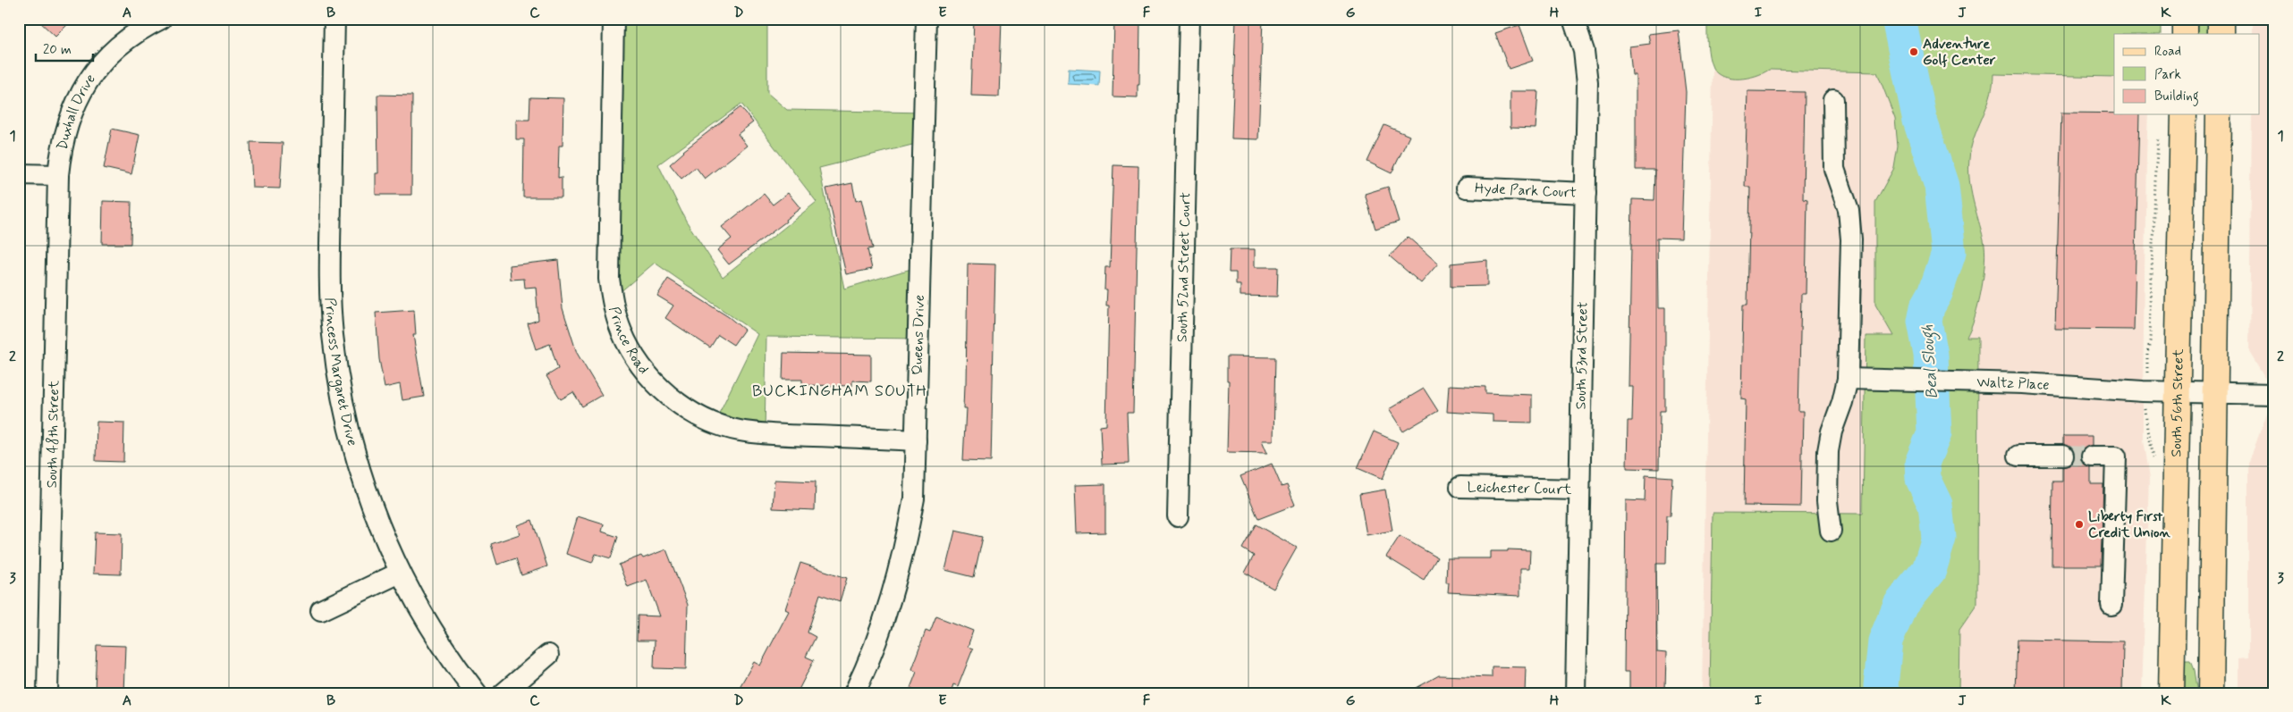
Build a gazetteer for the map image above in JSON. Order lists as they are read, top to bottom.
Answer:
{
  "streets": {
    "main road": ["South 56th Street"],
    "street": [
      "Duxhall Drive",
      "Hyde Park Court",
      "South 52nd Street Court",
      "Queens Drive",
      "Prince Road",
      "South 53rd Street",
      "Princess Margaret Drive",
      "Waltz Place",
      "South 48th Street",
      "Leichester Court"
    ]
  },
  "crossings": [
    ["Duxhall Drive", "South 48th Street"],
    ["Hyde Park Court", "South 53rd Street"],
    ["Queens Drive", "Prince Road"],
    ["South 53rd Street", "Leichester Court"],
    ["Waltz Place", "South 56th Street"]
  ],
  "districts": ["BUCKINGHAM SOUTH"],
  "water": ["Beal Slough"],
  "places": ["Adventure Golf Center", "Liberty First Credit Union"],
  "legend": ["Road", "Park", "Building"],
  "scale_bar": "20 m",
  "grid": {
    "columns": [
      "A",
      "B",
      "C",
      "D",
      "E",
      "F",
      "G",
      "H",
      "I",
      "J",
      "K"
    ],
    "rows": ["1", "2", "3"]
  }
}
